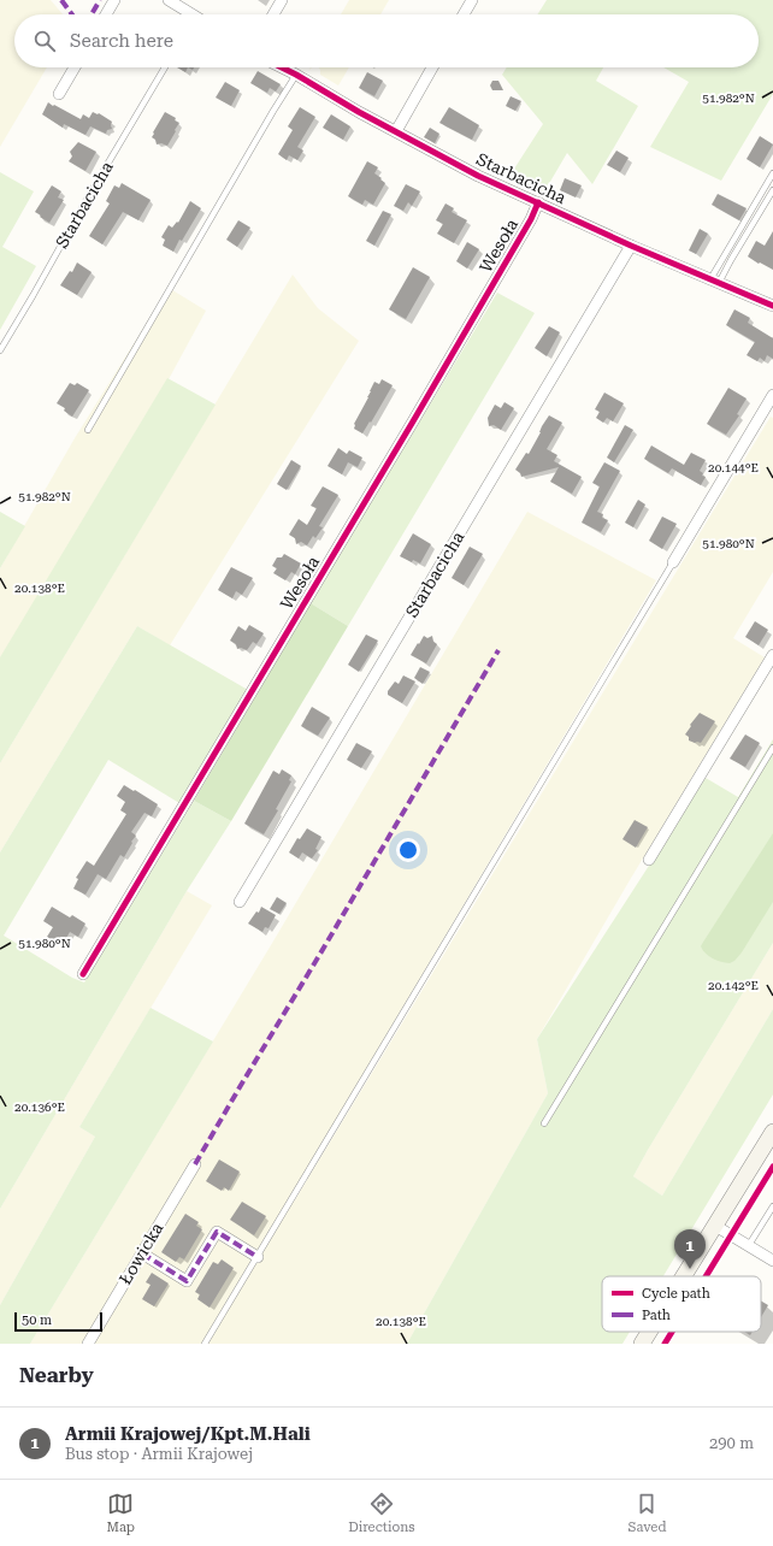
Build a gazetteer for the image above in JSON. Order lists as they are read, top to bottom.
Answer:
{
  "streets": {
    "street": ["Starbacicha", "Wesoła", "Łowicka"]
  },
  "crossings": [
    ["Starbacicha", "Wesoła"]
  ],
  "legend": ["Cycle path", "Path"],
  "scale_bar": "50 m",
  "page": {
    "search": "Search here",
    "pins": "1",
    "scale": "50 m",
    "heading": "Nearby",
    "list": [
      {
        "mark": "1",
        "name": "Armii Krajowej/Kpt.M.Hali",
        "note": "Bus stop · Armii Krajowej",
        "value": "290 m"
      }
    ],
    "nav": ["Map", "Directions", "Saved"]
  },
  "coordinates": [
    "51.982°N",
    "20.144°E",
    "51.980°N",
    "20.138°E",
    "20.142°E",
    "20.136°E"
  ]
}
